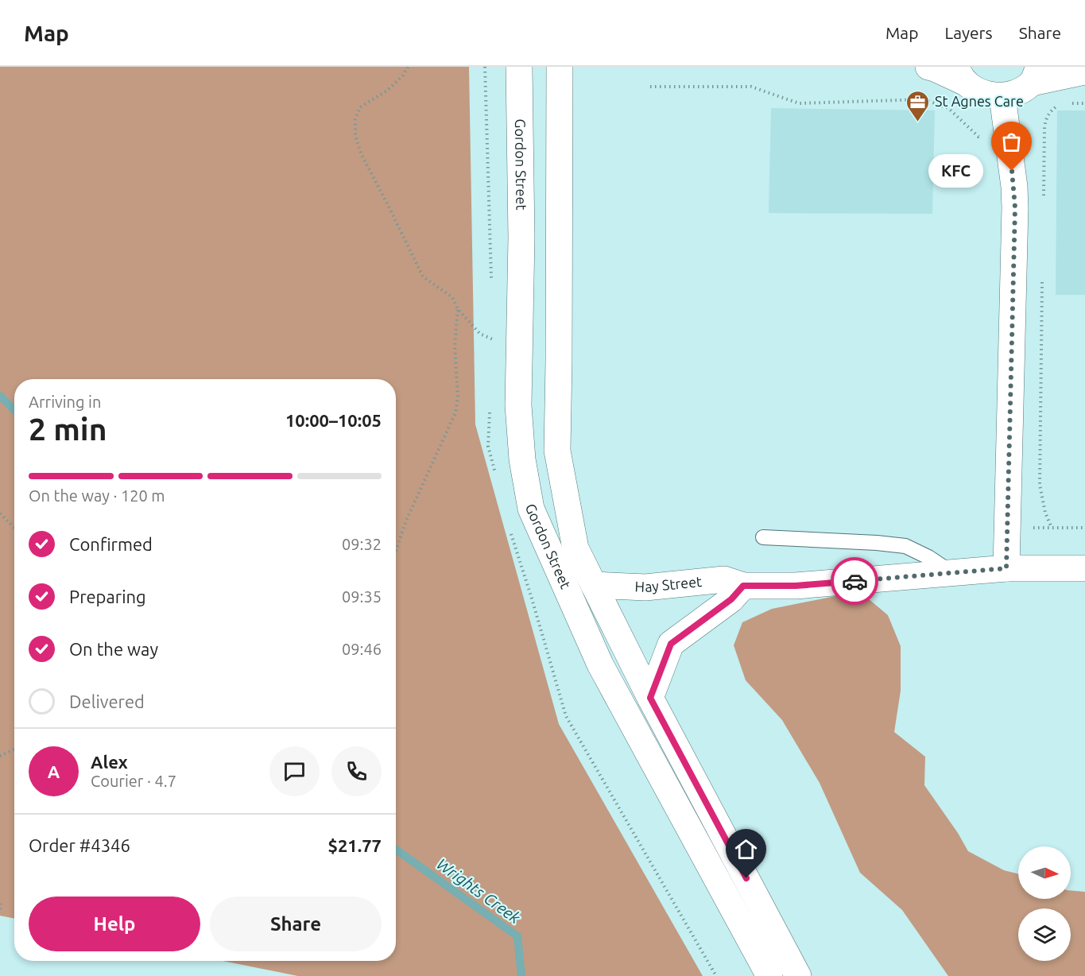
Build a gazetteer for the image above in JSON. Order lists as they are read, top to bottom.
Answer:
{
  "streets": {
    "main road": ["Gordon Street", "Hay Street"]
  },
  "crossings": [
    ["Gordon Street", "Hay Street"]
  ],
  "water": ["Wrights Creek"],
  "places": {
    "office": ["St Agnes Care"],
    "other": ["KFC"]
  },
  "north": "right",
  "page": {
    "header": "Map",
    "nav": ["Map", "Layers", "Share"],
    "bubble": "KFC",
    "heading": ["2 min", "Arriving in", "10:00–10:05"],
    "panel": [
      "Alex",
      "Courier · 4.7",
      "Order #4346",
      "$21.77"
    ],
    "bar": "On the way · 120 m",
    "list": [
      ["Confirmed", "09:32"],
      ["Preparing", "09:35"],
      ["On the way", "09:46"],
      "Delivered"
    ],
    "round": "A",
    "buttons": ["Help", "Share"]
  }
}
